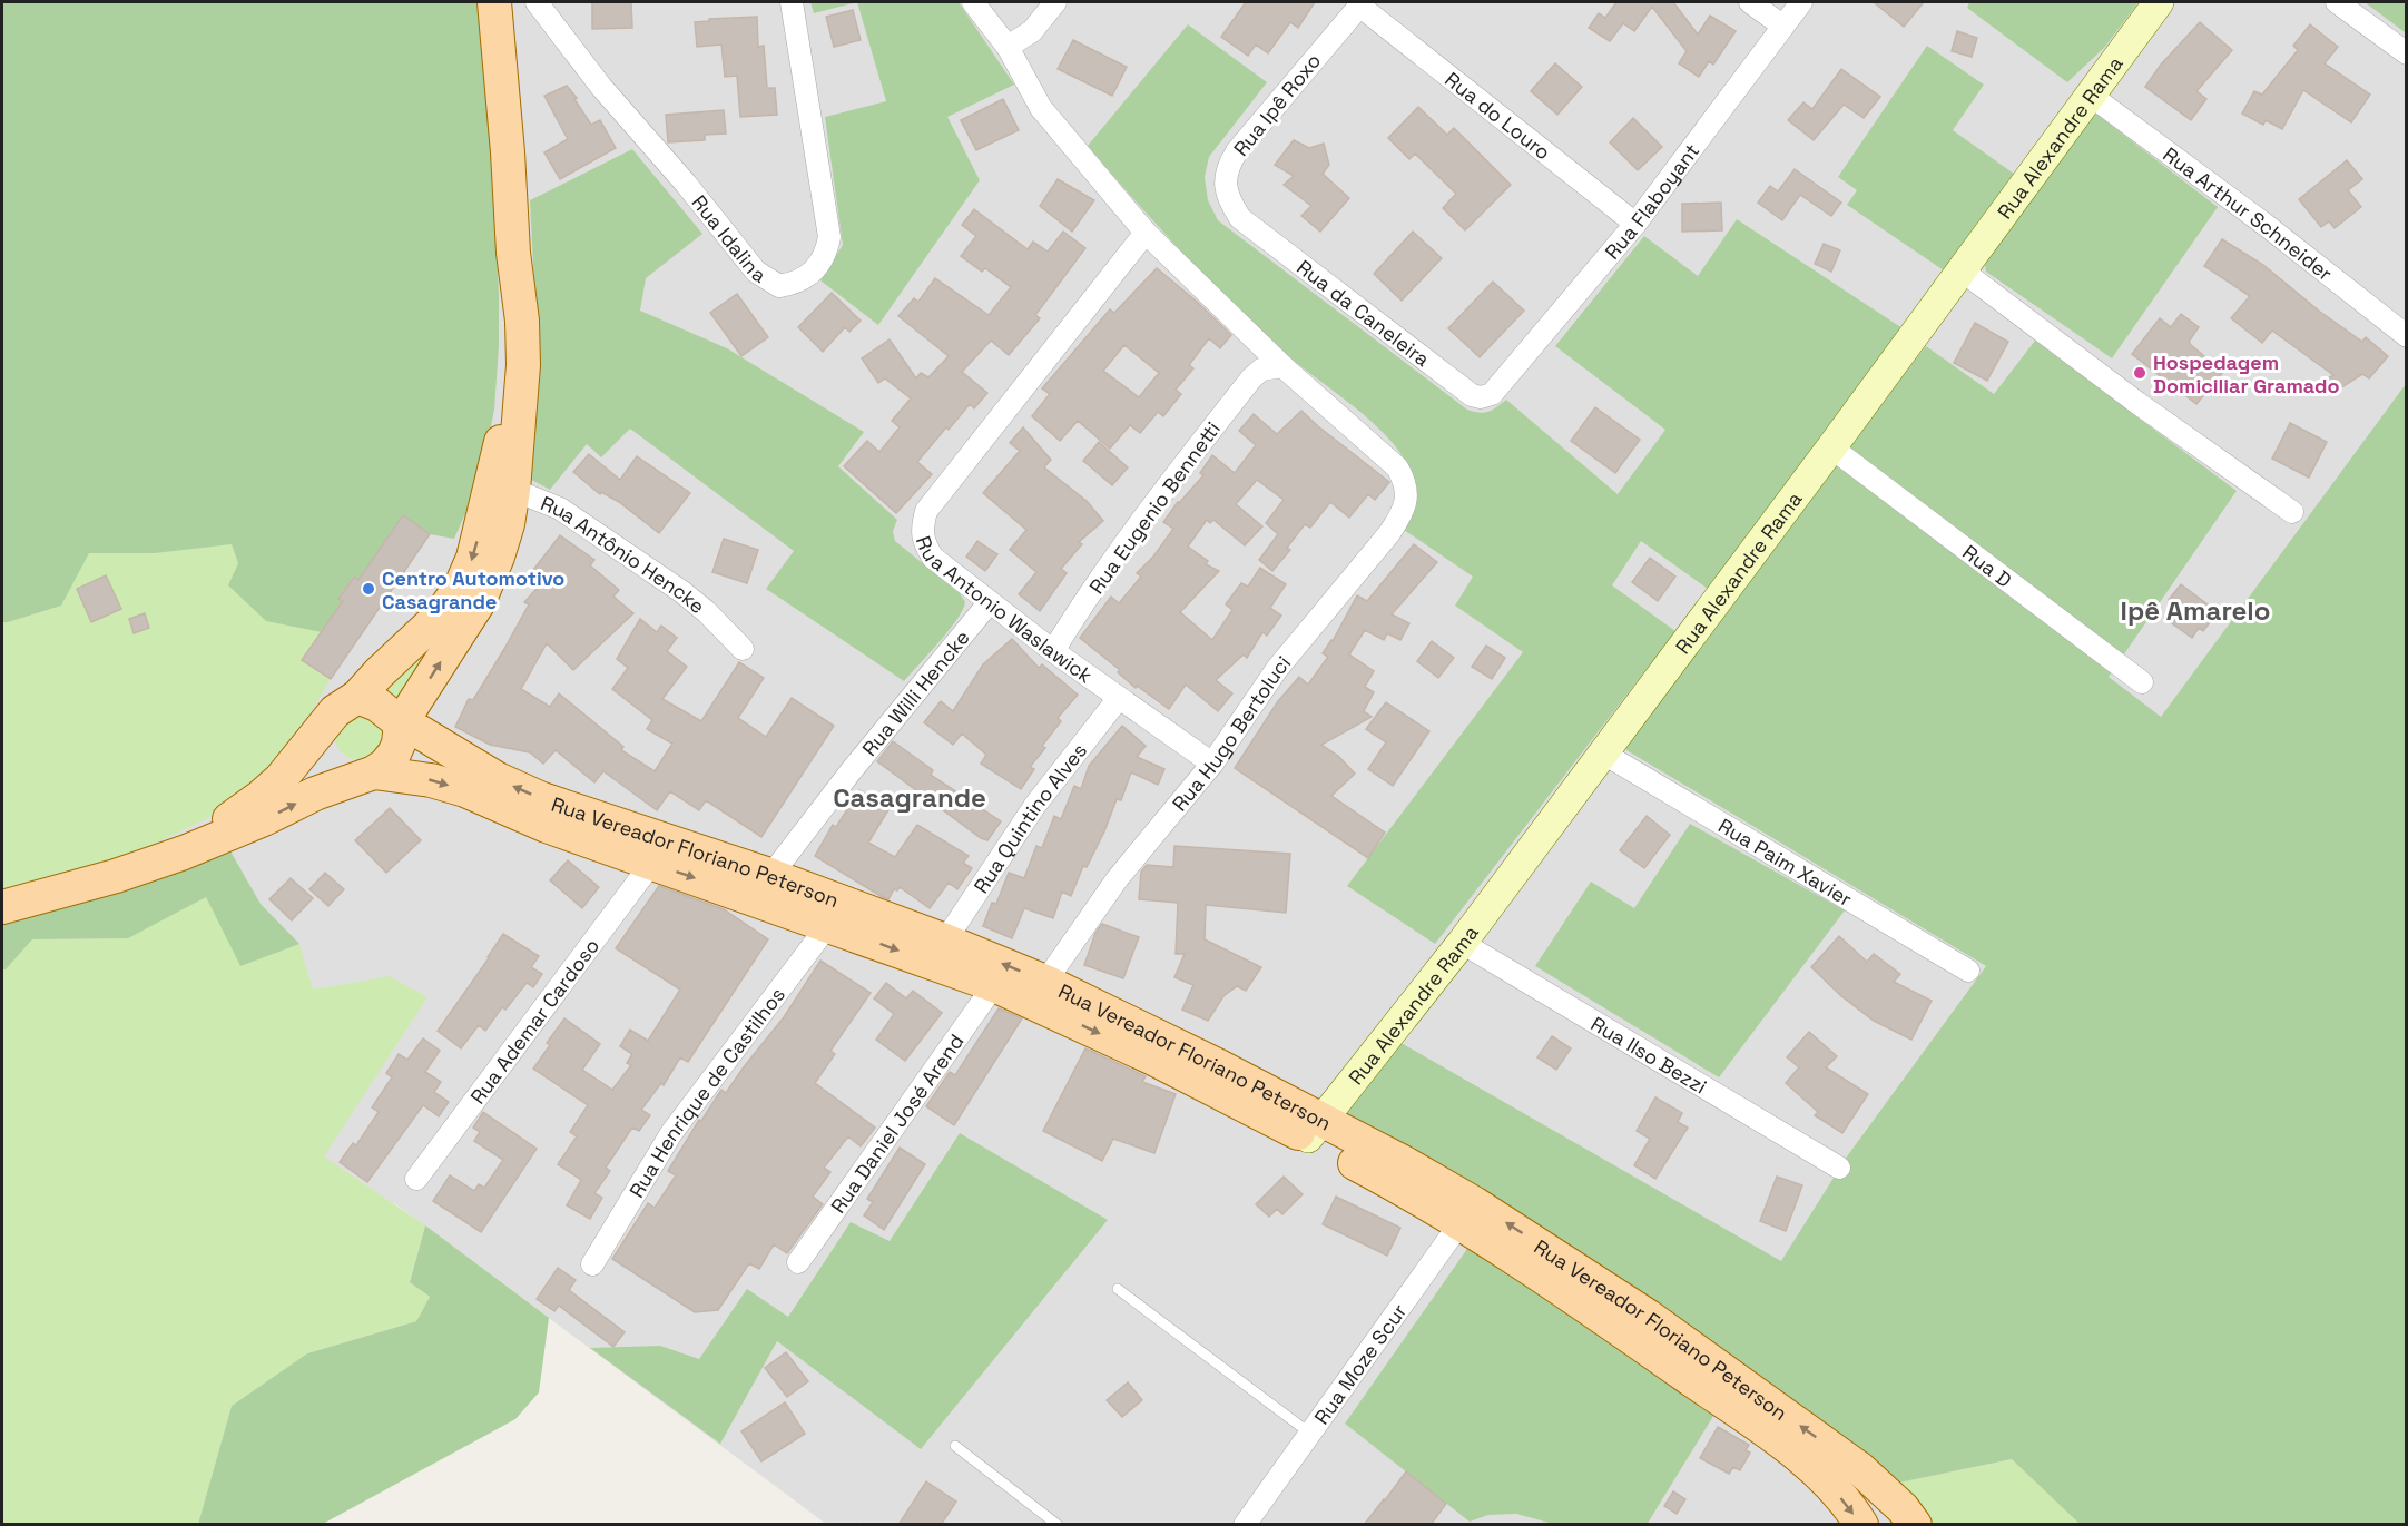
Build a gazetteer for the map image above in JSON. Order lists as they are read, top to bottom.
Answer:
{
  "streets": {
    "main road": ["Rua Vereador Floriano Peterson"],
    "street": [
      "Rua Ipê Roxo",
      "Rua do Louro",
      "Rua Alexandre Rama",
      "Rua Flaboyant",
      "Rua Arthur Schneider",
      "Rua Idalina",
      "Rua da Caneleira",
      "Rua Eugenio Bennetti",
      "Rua Antônio Hencke",
      "Rua D",
      "Rua Antonio Waslawick",
      "Rua Willi Hencke",
      "Rua Hugo Bertoluci",
      "Rua Quintino Alves",
      "Rua Paim Xavier",
      "Rua Ademar Cardoso",
      "Rua Ilso Bezzi",
      "Rua Henrique de Castilhos",
      "Rua Daniel José Arend",
      "Rua Moze Scur"
    ]
  },
  "crossings": [
    ["Rua Ipê Roxo", "Rua do Louro"],
    ["Rua Ipê Roxo", "Rua da Caneleira"],
    ["Rua do Louro", "Rua Flaboyant"],
    ["Rua Alexandre Rama", "Rua Arthur Schneider"],
    ["Rua Alexandre Rama", "Rua D"],
    ["Rua Alexandre Rama", "Rua Vereador Floriano Peterson"],
    ["Rua Alexandre Rama", "Rua Paim Xavier"],
    ["Rua Alexandre Rama", "Rua Ilso Bezzi"],
    ["Rua Flaboyant", "Rua da Caneleira"],
    ["Rua Eugenio Bennetti", "Rua Antonio Waslawick"],
    ["Rua Eugenio Bennetti", "Rua Hugo Bertoluci"],
    ["Rua Antonio Waslawick", "Rua Willi Hencke"],
    ["Rua Antonio Waslawick", "Rua Hugo Bertoluci"],
    ["Rua Antonio Waslawick", "Rua Quintino Alves"],
    ["Rua Willi Hencke", "Rua Vereador Floriano Peterson"],
    ["Rua Hugo Bertoluci", "Rua Vereador Floriano Peterson"],
    ["Rua Quintino Alves", "Rua Vereador Floriano Peterson"],
    ["Rua Vereador Floriano Peterson", "Rua Ademar Cardoso"],
    ["Rua Vereador Floriano Peterson", "Rua Henrique de Castilhos"],
    ["Rua Vereador Floriano Peterson", "Rua Daniel José Arend"],
    ["Rua Vereador Floriano Peterson", "Rua Moze Scur"]
  ],
  "districts": ["Ipê Amarelo", "Casagrande"],
  "places": ["Hospedagem Domiciliar Gramado", "Centro Automotivo Casagrande"]
}
